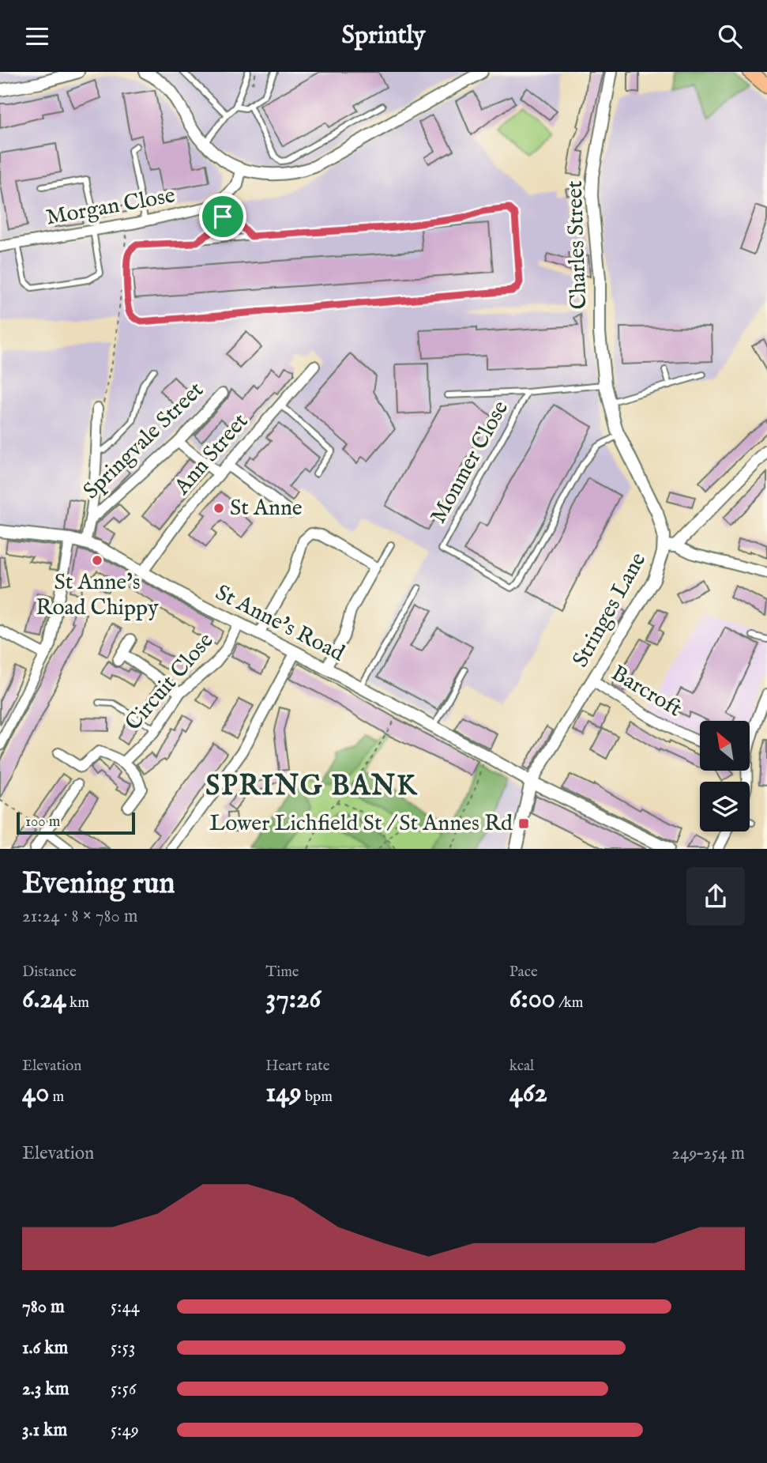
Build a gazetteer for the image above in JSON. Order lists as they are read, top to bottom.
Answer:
{
  "streets": {
    "street": [
      "Morgan Close",
      "Charles Street",
      "Springvale Street",
      "Ann Street",
      "Stringes Lane",
      "St Anne's Road",
      "Circuit Close",
      "Barcroft"
    ],
    "lane": ["Monmer Close"]
  },
  "crossings": [
    ["Charles Street", "Stringes Lane"],
    ["Ann Street", "St Anne's Road"],
    ["Monmer Close", "Stringes Lane"],
    ["Stringes Lane", "St Anne's Road"],
    ["Stringes Lane", "Barcroft"],
    ["St Anne's Road", "Circuit Close"]
  ],
  "districts": ["SPRING BANK"],
  "places": {
    "other": ["St Anne", "St Anne's Road Chippy"],
    "transit": ["Lower Lichfield St / St Annes Rd"]
  },
  "scale_bar": "100 m",
  "north": "top left",
  "page": {
    "header": "Sprintly",
    "scale": "100 m",
    "heading": ["Evening run", "21:24 · 8 × 780 m"],
    "stats": [
      ["Distance", "6.24 km"],
      ["Time", "37:26"],
      ["Pace", "6:00 /km"],
      ["Elevation", "40 m"],
      ["Heart rate", "149 bpm"],
      ["kcal", "462"]
    ],
    "chart": ["Elevation", "249–254 m"],
    "list": [
      {
        "name": "780 m",
        "note": "5:44"
      },
      {
        "name": "1.6 km",
        "note": "5:53"
      },
      {
        "name": "2.3 km",
        "note": "5:56"
      },
      {
        "name": "3.1 km",
        "note": "5:49"
      }
    ]
  }
}
